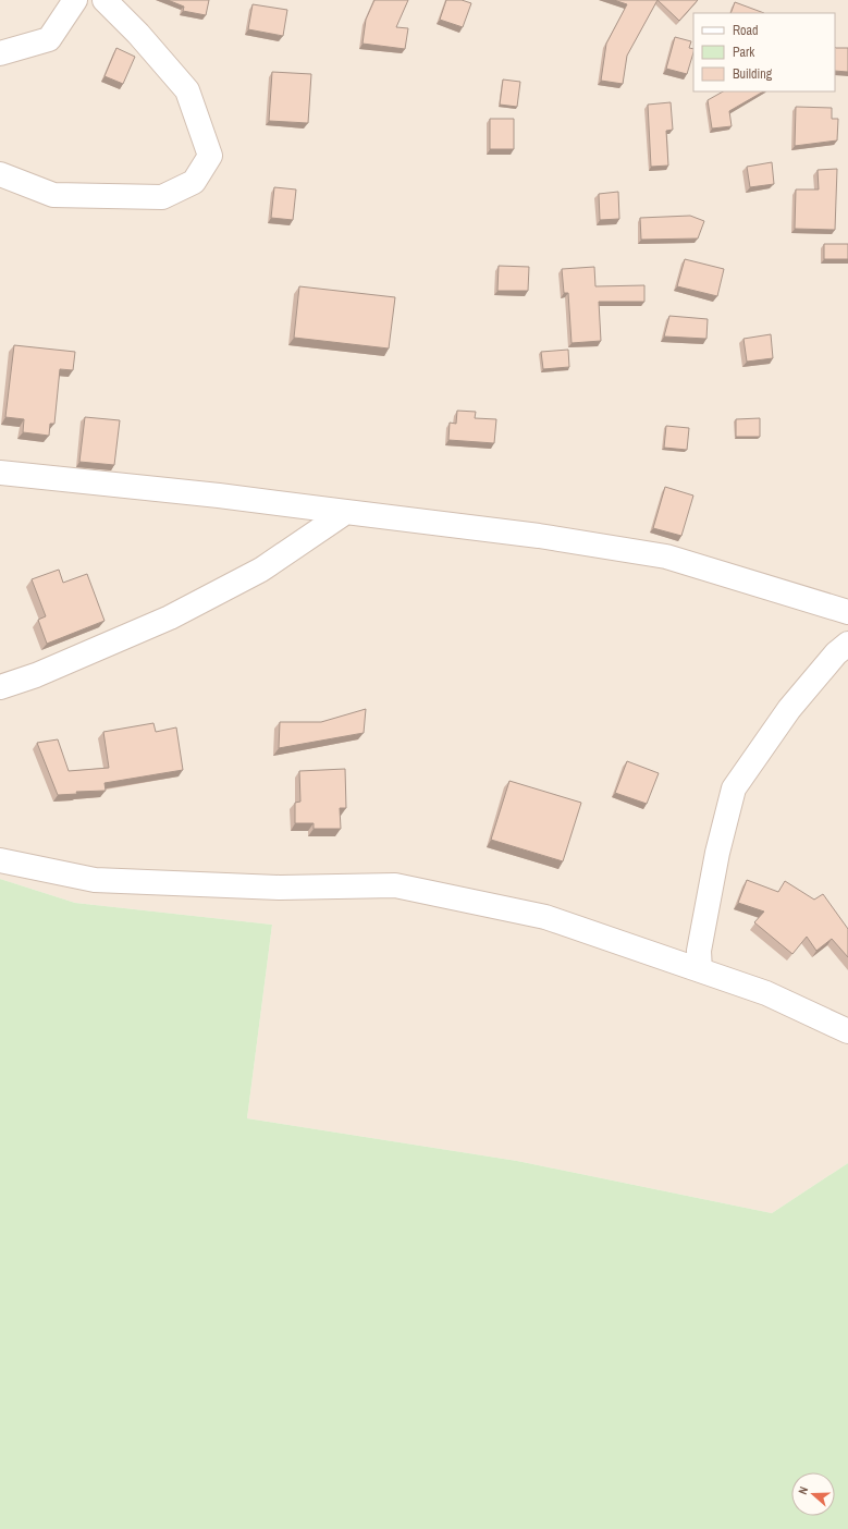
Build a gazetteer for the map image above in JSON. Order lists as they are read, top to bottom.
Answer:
{
  "legend": ["Road", "Park", "Building"],
  "north": "left"
}
